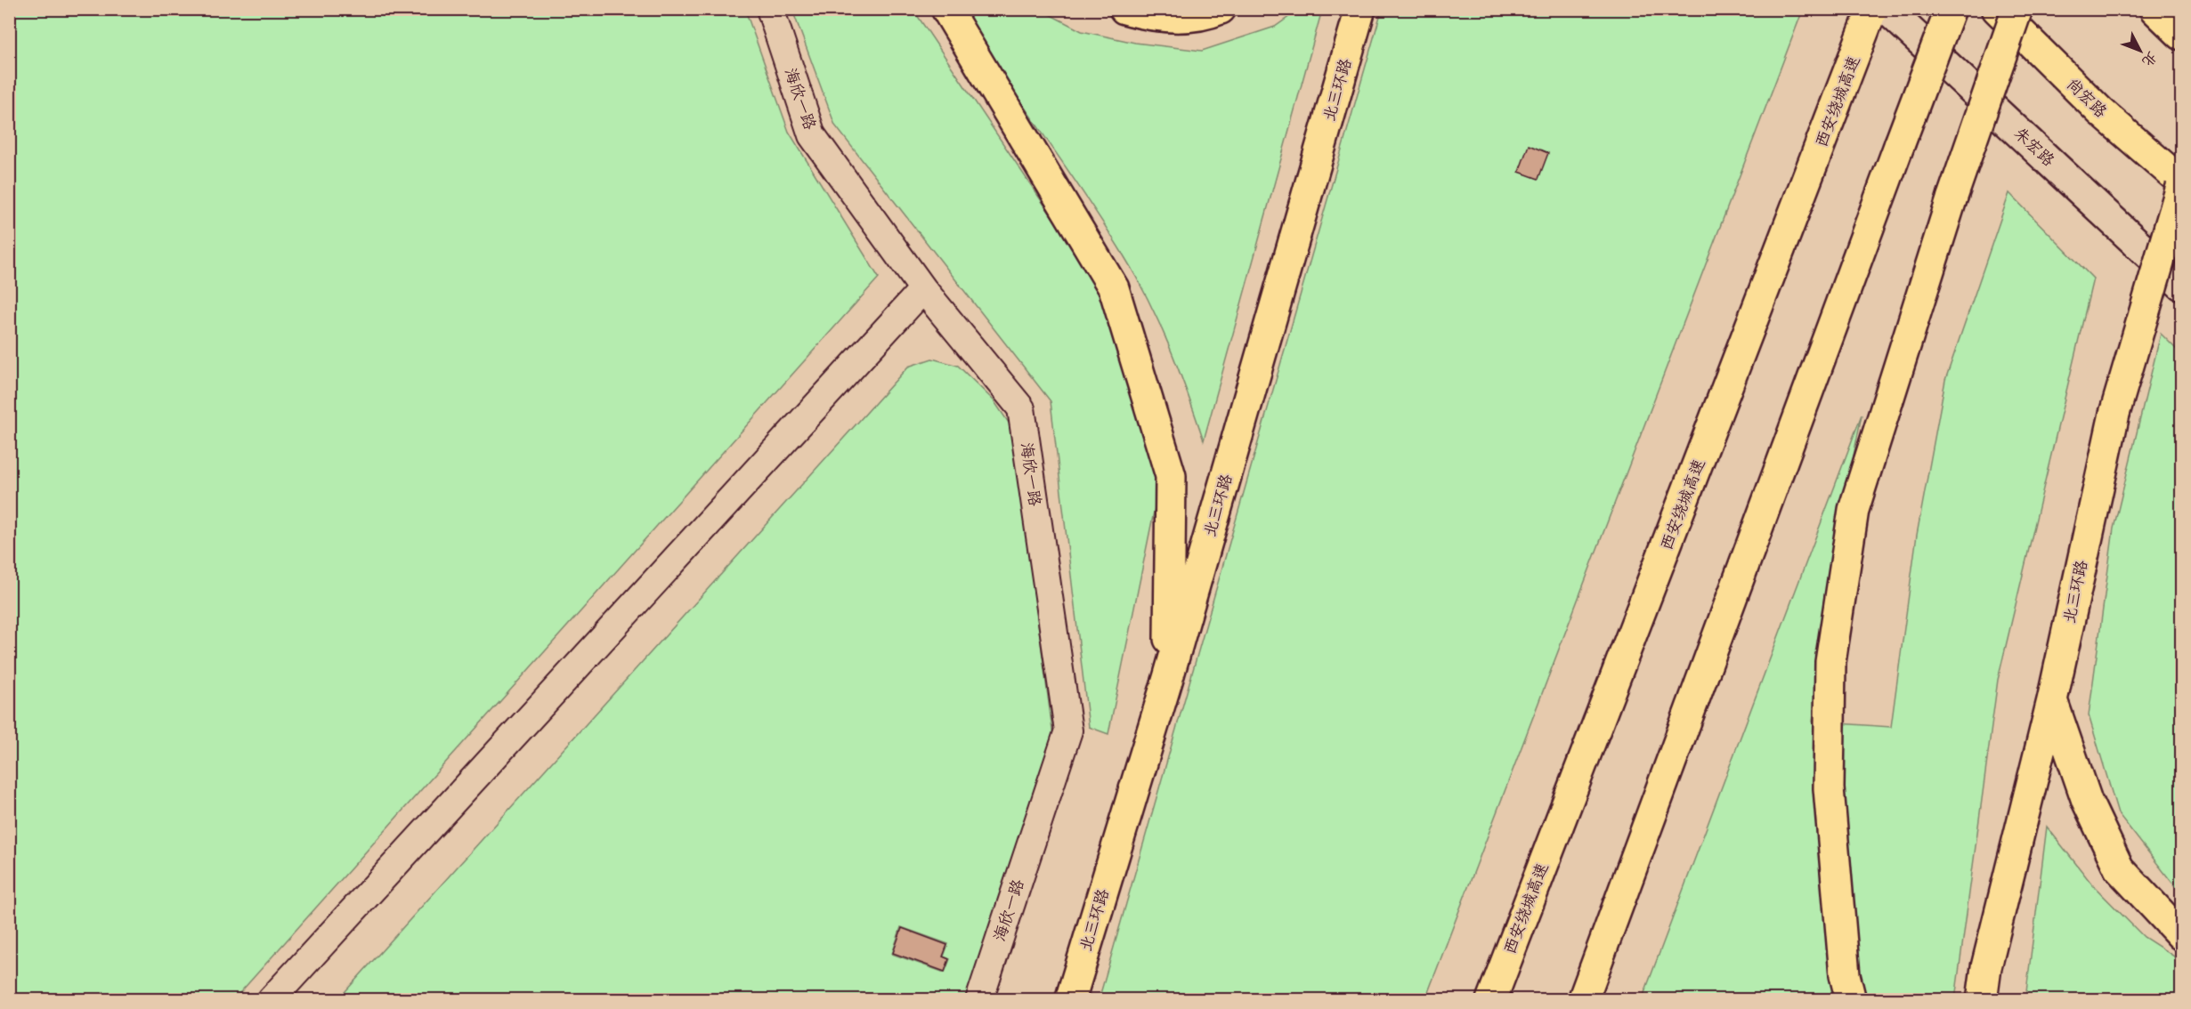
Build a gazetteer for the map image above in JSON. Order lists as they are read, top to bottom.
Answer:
{
  "streets": {
    "main road": [
      "北三环路",
      "尚宏路",
      "西安绕城高速",
      "朱宏路"
    ],
    "street": ["海欣一路"]
  },
  "north": "bottom right"
}
